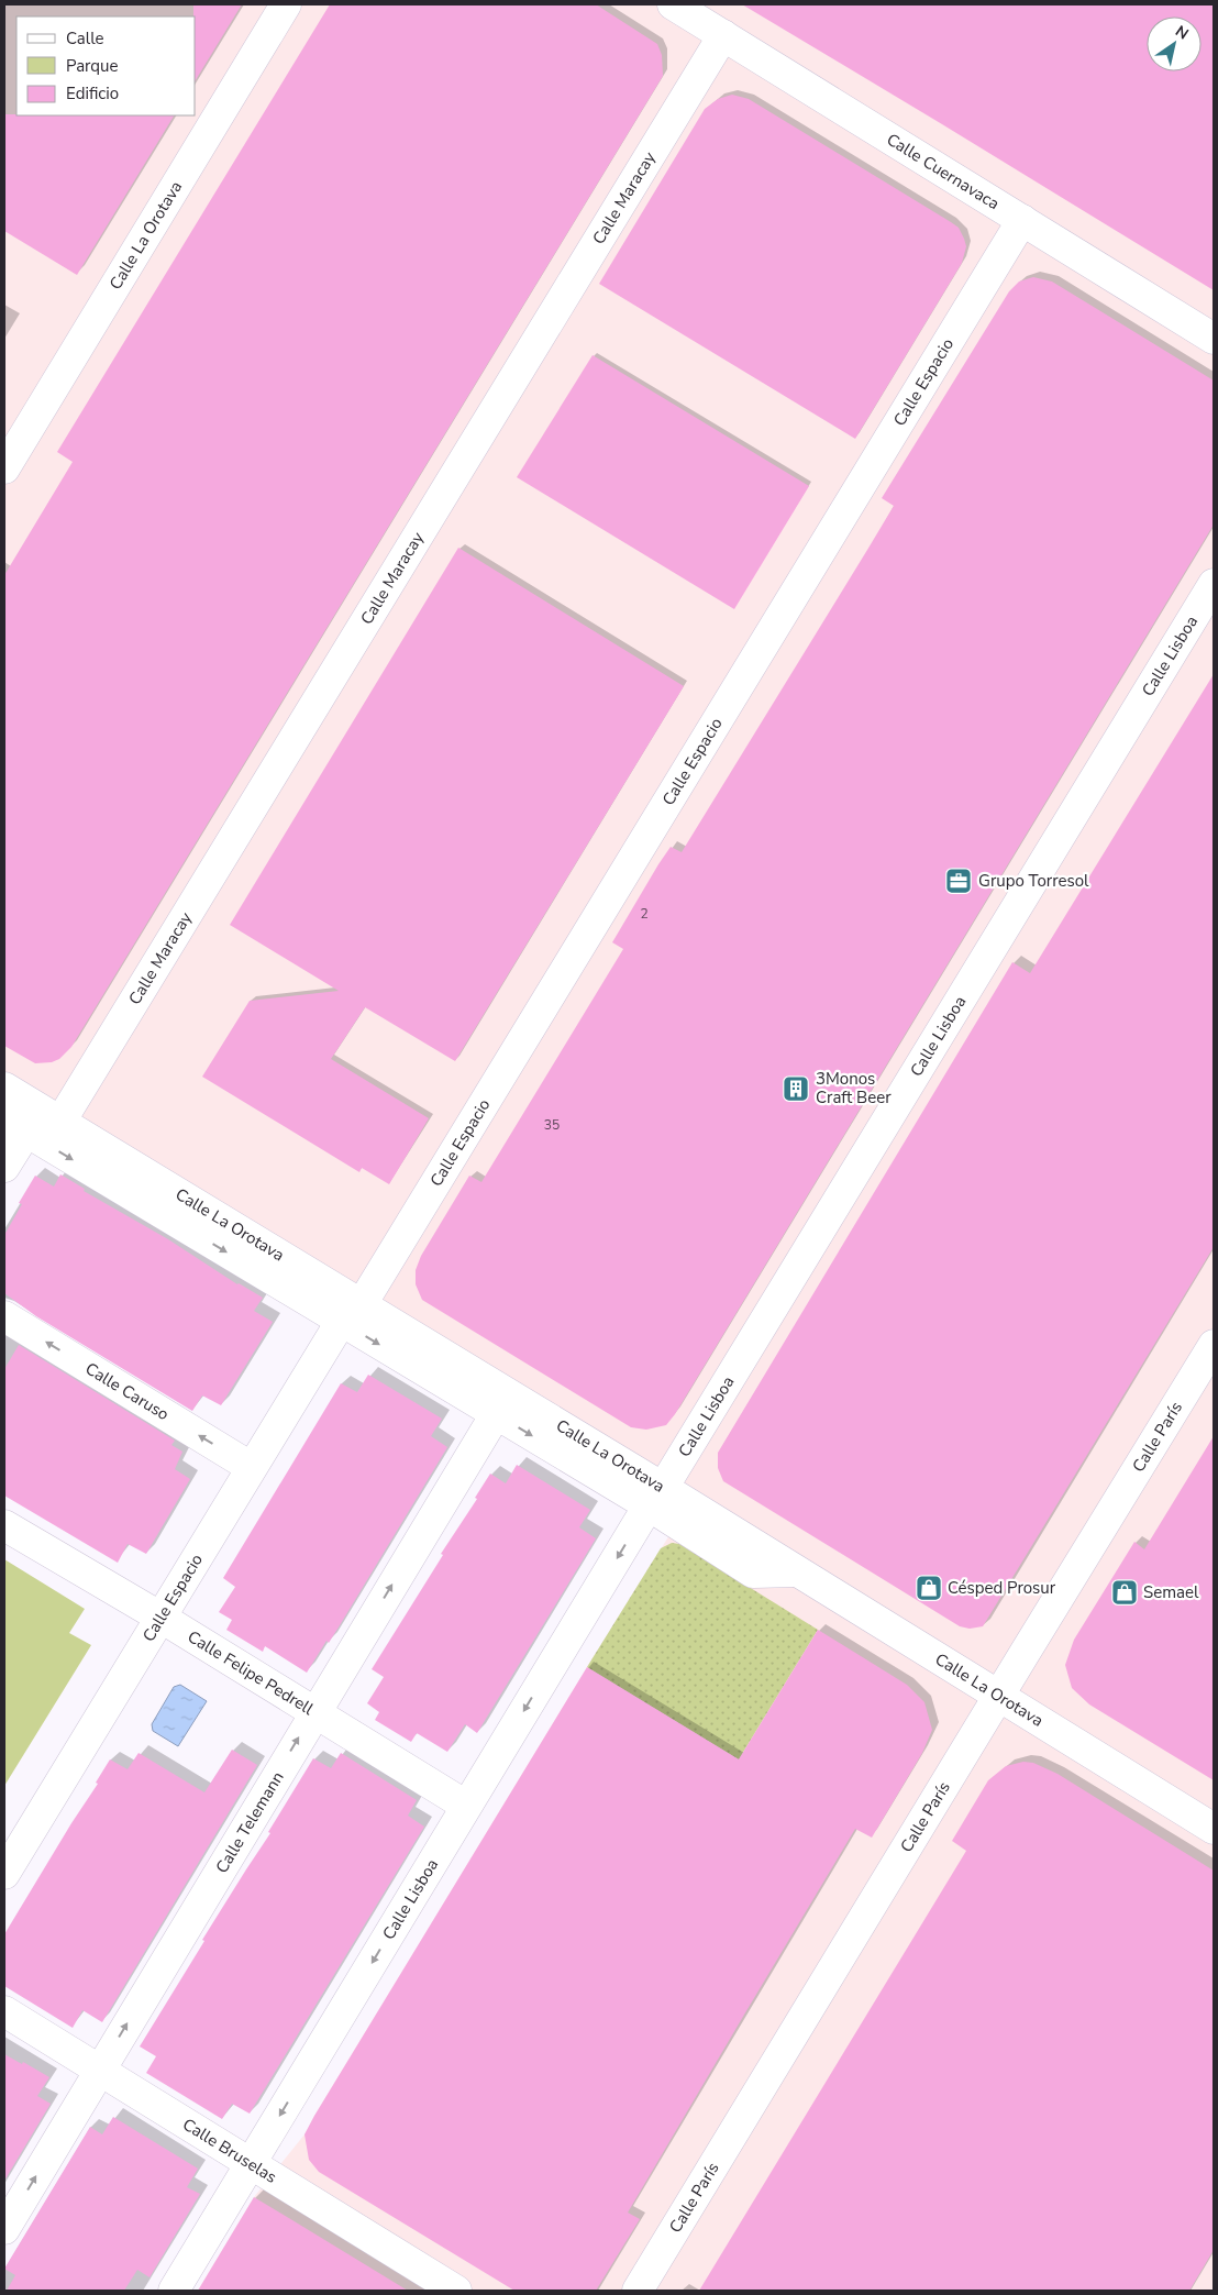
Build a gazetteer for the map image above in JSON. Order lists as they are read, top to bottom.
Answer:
{
  "streets": {
    "street": [
      "Calle Cuernavaca",
      "Calle Maracay",
      "Calle La Orotava",
      "Calle Espacio",
      "Calle Lisboa",
      "Calle Caruso",
      "Calle París",
      "Calle Felipe Pedrell",
      "Calle Telemann",
      "Calle Bruselas"
    ]
  },
  "crossings": [
    ["Calle Cuernavaca", "Calle Maracay"],
    ["Calle Cuernavaca", "Calle Espacio"],
    ["Calle Maracay", "Calle La Orotava"],
    ["Calle La Orotava", "Calle Espacio"],
    ["Calle La Orotava", "Calle Lisboa"],
    ["Calle La Orotava", "Calle París"],
    ["Calle Espacio", "Calle Caruso"],
    ["Calle Espacio", "Calle Felipe Pedrell"],
    ["Calle Lisboa", "Calle Felipe Pedrell"],
    ["Calle Lisboa", "Calle Bruselas"],
    ["Calle Felipe Pedrell", "Calle Telemann"],
    ["Calle Telemann", "Calle Bruselas"]
  ],
  "one_way": ["Calle Lisboa", "Calle Telemann"],
  "places": {
    "office": ["Grupo Torresol"],
    "building": ["3Monos Craft Beer"],
    "shop": ["Césped Prosur", "Semael"]
  },
  "house_numbers": ["2", "35"],
  "legend": ["Calle", "Parque", "Edificio"],
  "north": "top right"
}
